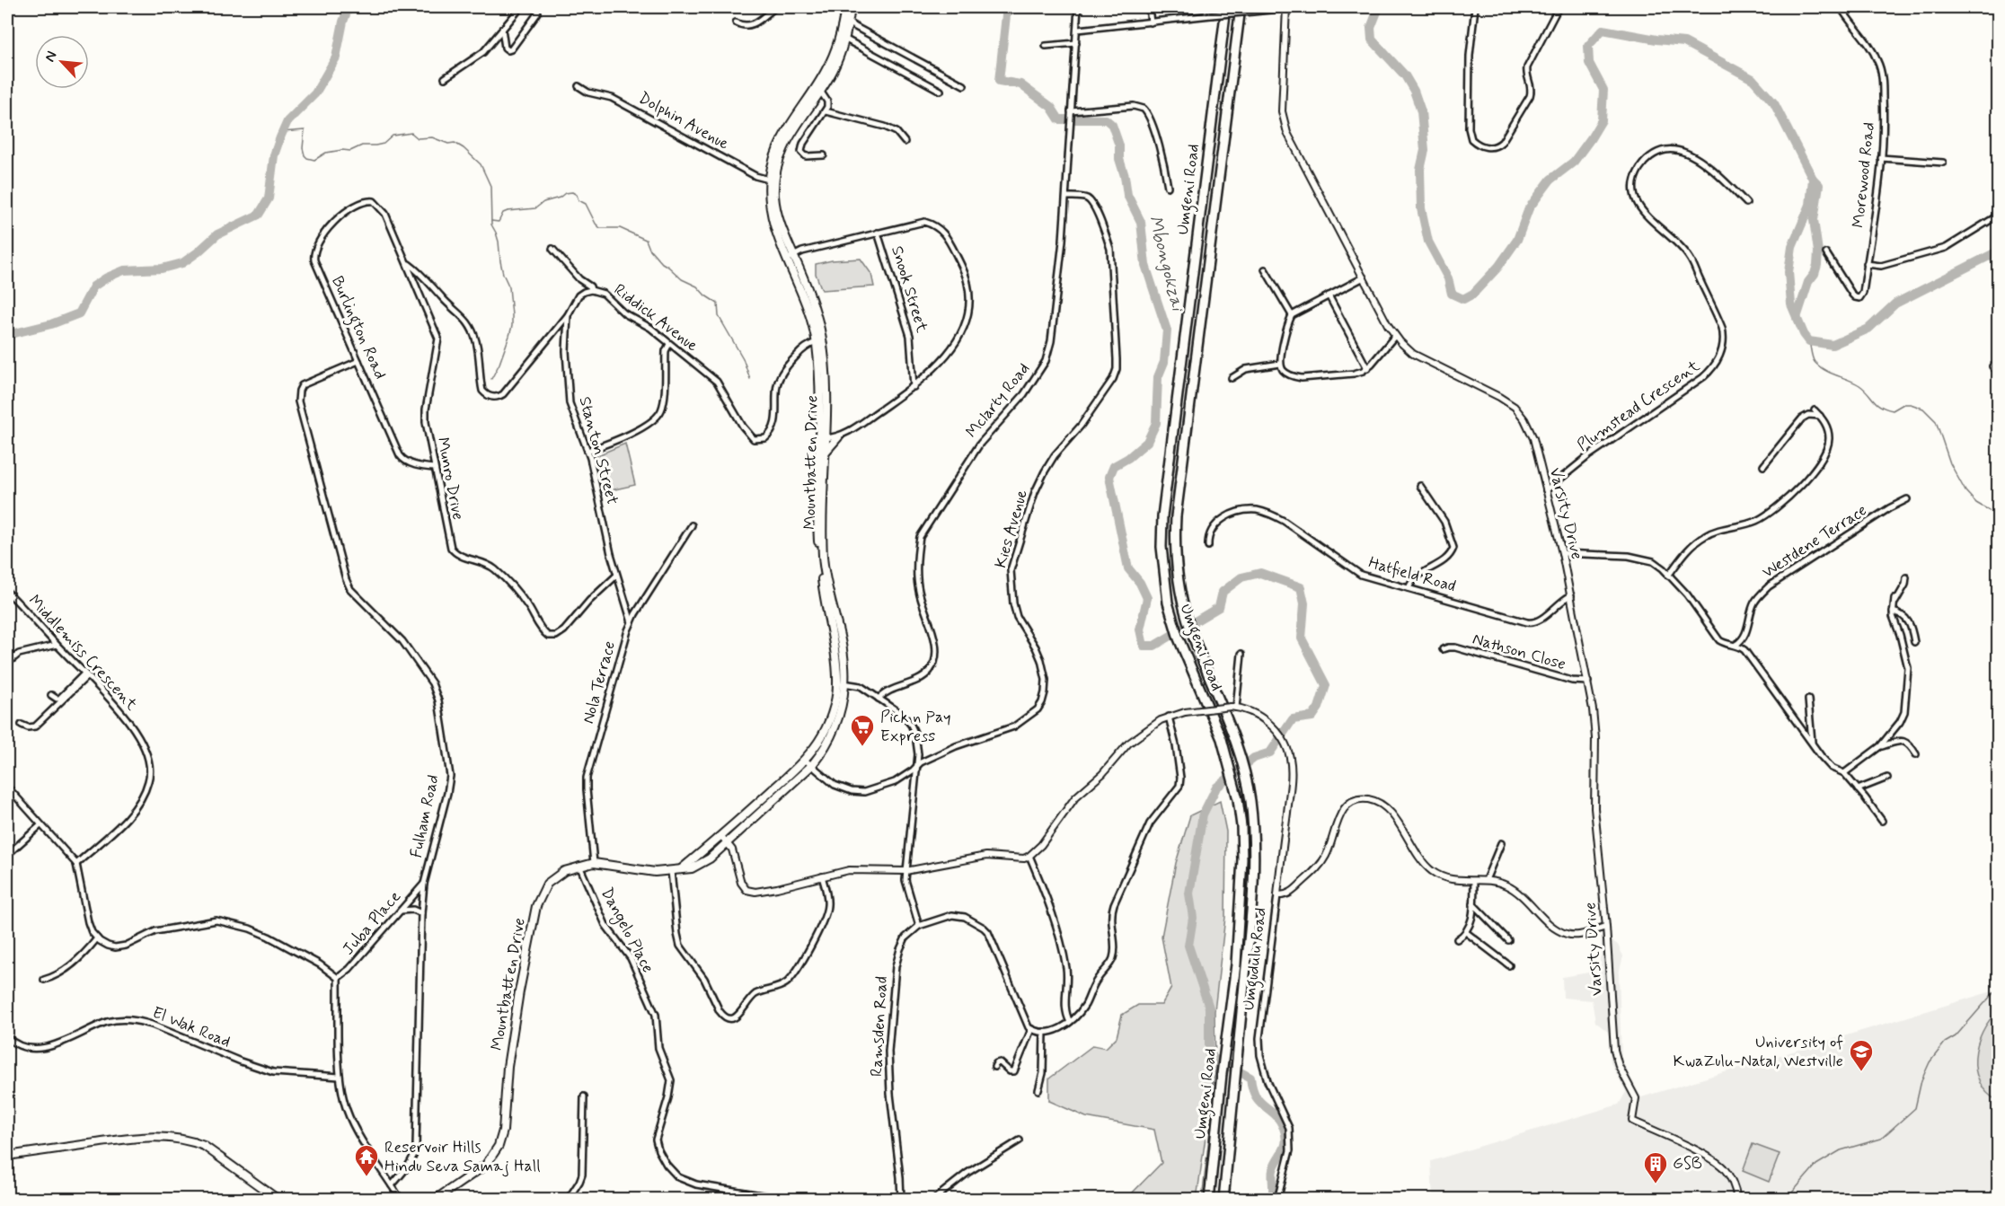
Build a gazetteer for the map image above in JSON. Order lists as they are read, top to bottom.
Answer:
{
  "streets": {
    "highway": ["Umgeni Road"],
    "main road": ["Mountbatten Drive"],
    "street": [
      "Dolphin Avenue",
      "Morewood Road",
      "Snook Street",
      "Riddick Avenue",
      "Burlington Road",
      "Mclarty Road",
      "Plumstead Crescent",
      "Stanton Street",
      "Munro Drive",
      "Varsity Drive",
      "Kies Avenue",
      "Westdene Terrace",
      "Hatfield Road",
      "Nathson Close",
      "Middlemiss Crescent",
      "Nola Terrace",
      "Fulham Road",
      "Juba Place",
      "Dangelo Place",
      "Umgudulu Road",
      "Ramsden Road",
      "El Wak Road"
    ]
  },
  "crossings": [
    ["Dolphin Avenue", "Mountbatten Drive"],
    ["Riddick Avenue", "Stanton Street"],
    ["Riddick Avenue", "Mountbatten Drive"],
    ["Riddick Avenue", "Munro Drive"],
    ["Burlington Road", "Munro Drive"],
    ["Burlington Road", "Fulham Road"],
    ["Mclarty Road", "Kies Avenue"],
    ["Plumstead Crescent", "Varsity Drive"],
    ["Stanton Street", "Munro Drive"],
    ["Stanton Street", "Nola Terrace"],
    ["Mountbatten Drive", "Kies Avenue"],
    ["Mountbatten Drive", "Nola Terrace"],
    ["Mountbatten Drive", "Dangelo Place"],
    ["Varsity Drive", "Hatfield Road"],
    ["Varsity Drive", "Nathson Close"],
    ["Varsity Drive", "Umgudulu Road"],
    ["Fulham Road", "Juba Place"]
  ],
  "water": ["Mbongokzai"],
  "places": {
    "supermarket": ["Pick n Pay Express"],
    "school or university": ["University of KwaZulu-Natal, Westville"],
    "temple": ["Reservoir Hills Hindu Seva Samaj Hall"],
    "building": ["GSB"]
  },
  "north": "top left"
}
